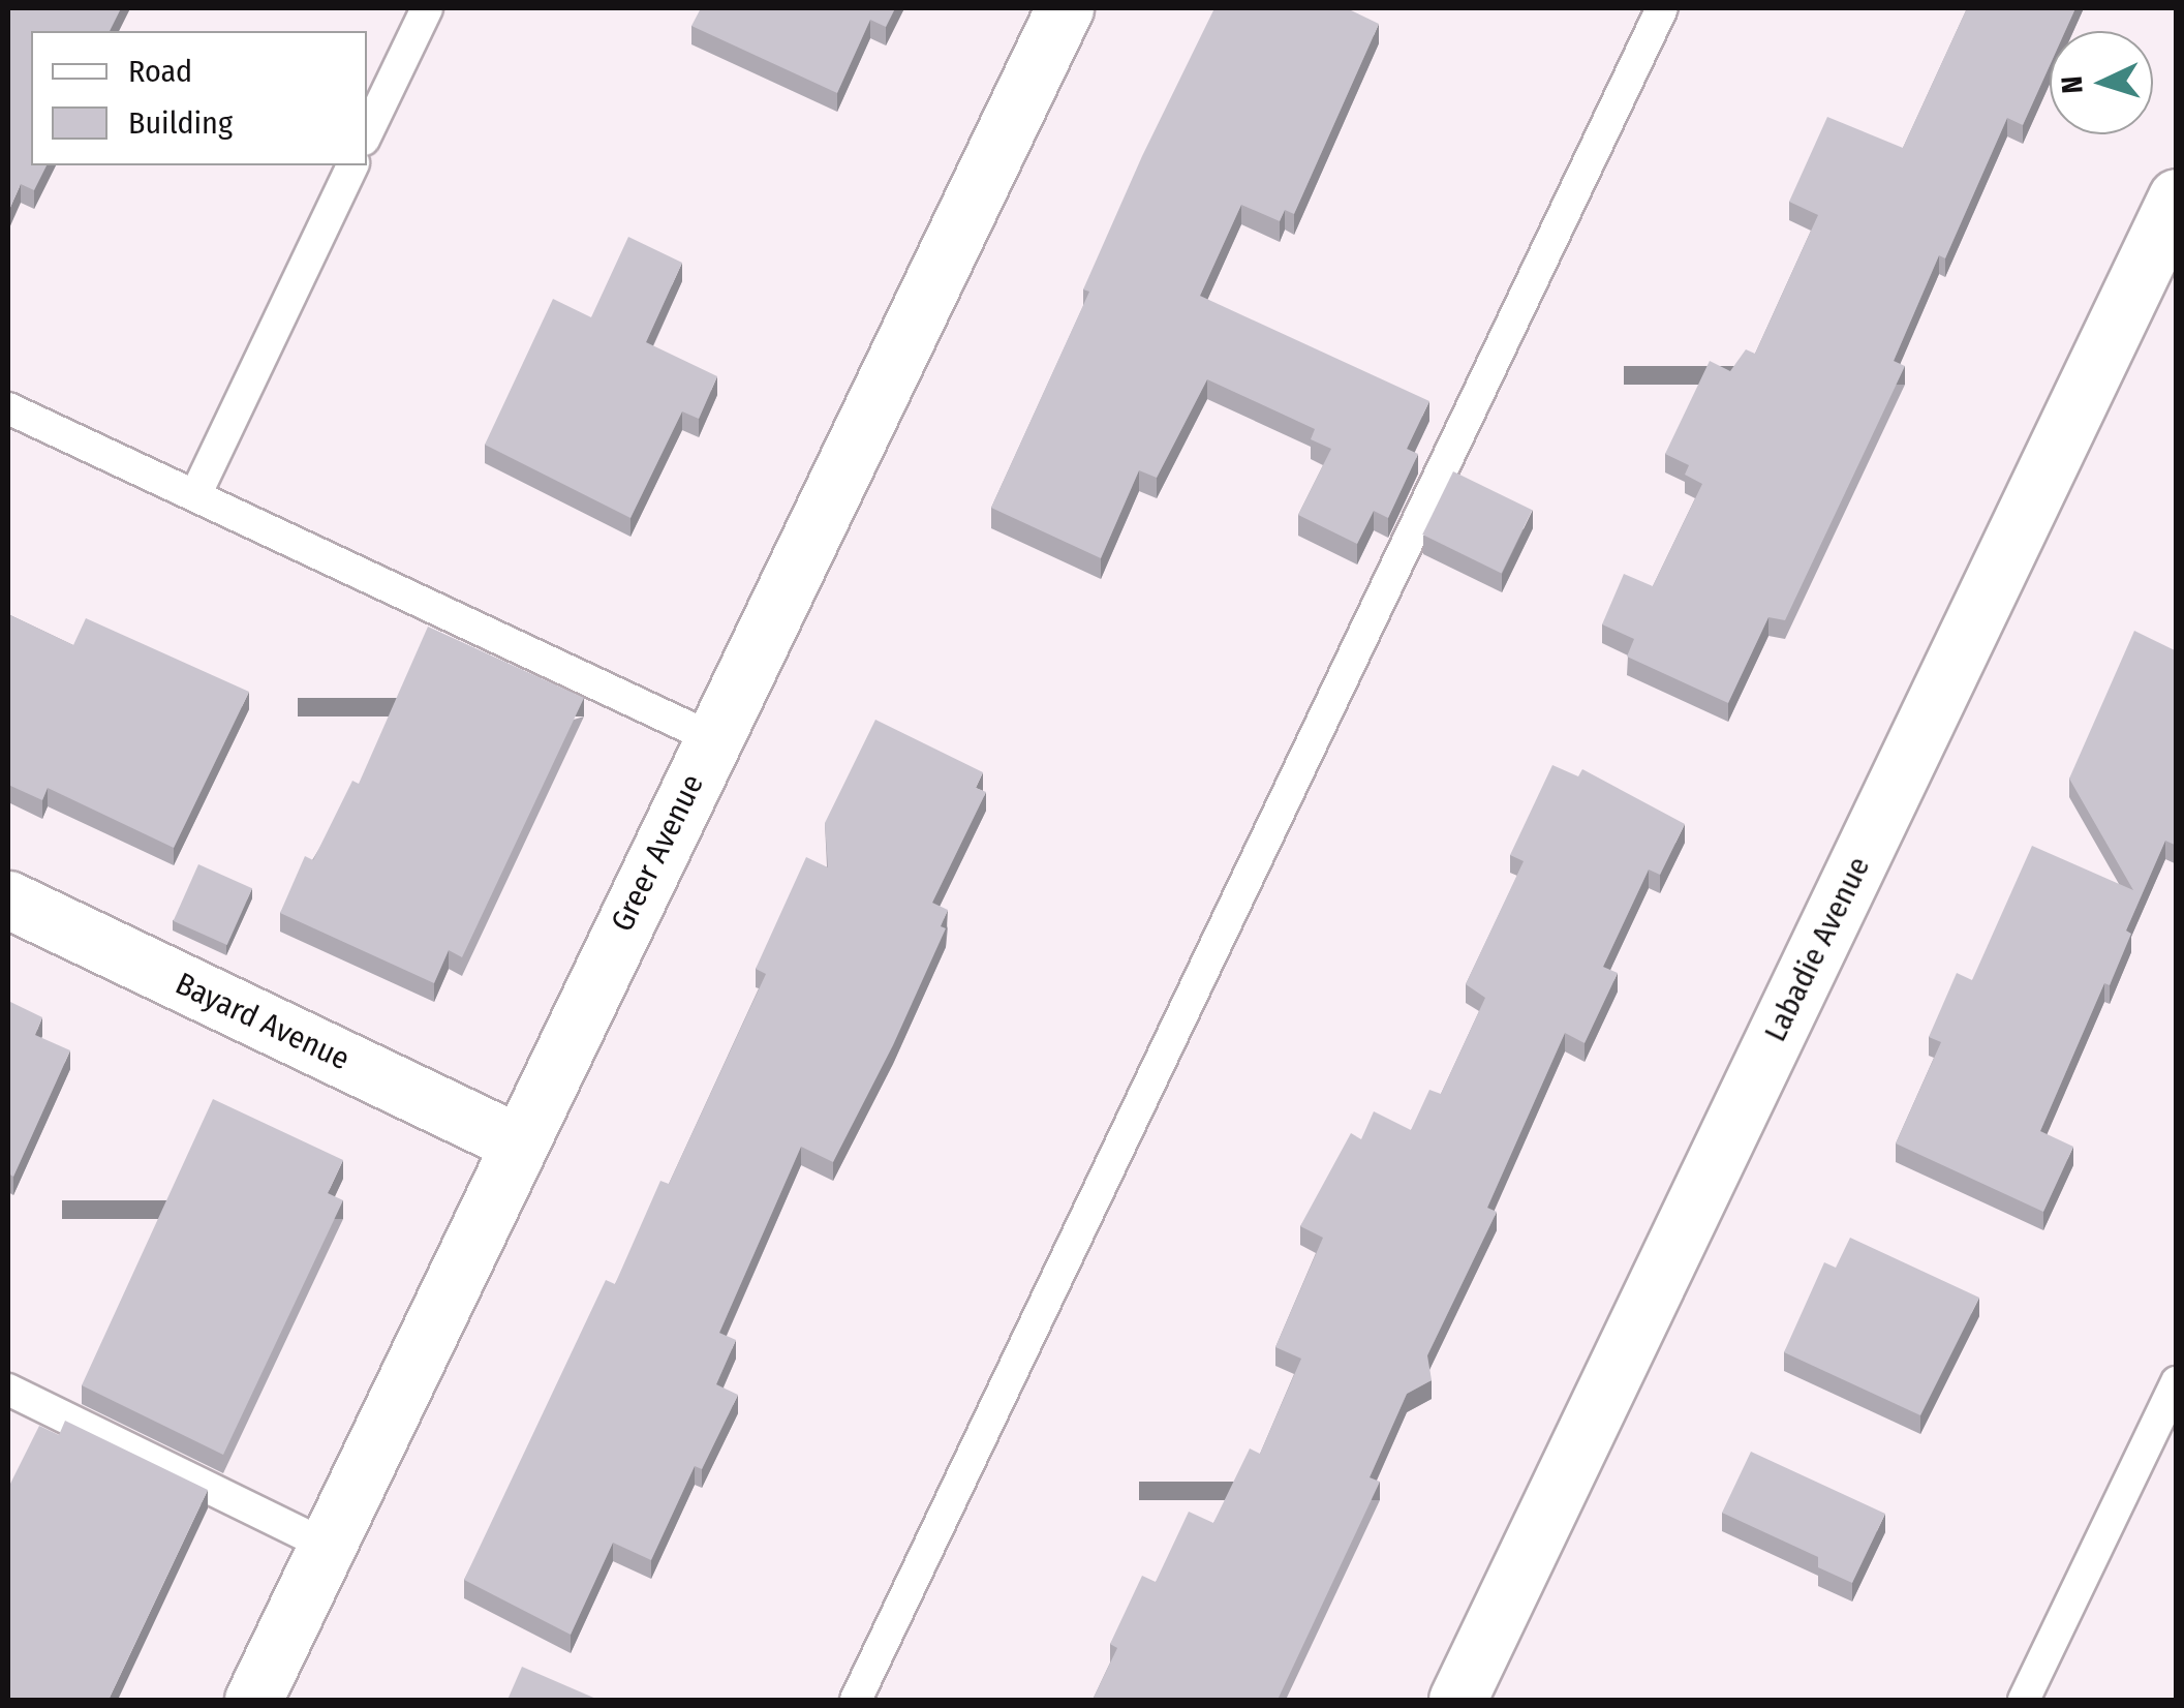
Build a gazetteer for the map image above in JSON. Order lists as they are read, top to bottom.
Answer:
{
  "streets": {
    "street": ["Greer Avenue", "Labadie Avenue", "Bayard Avenue"]
  },
  "crossings": [
    ["Greer Avenue", "Bayard Avenue"]
  ],
  "legend": ["Road", "Building"],
  "north": "left"
}
